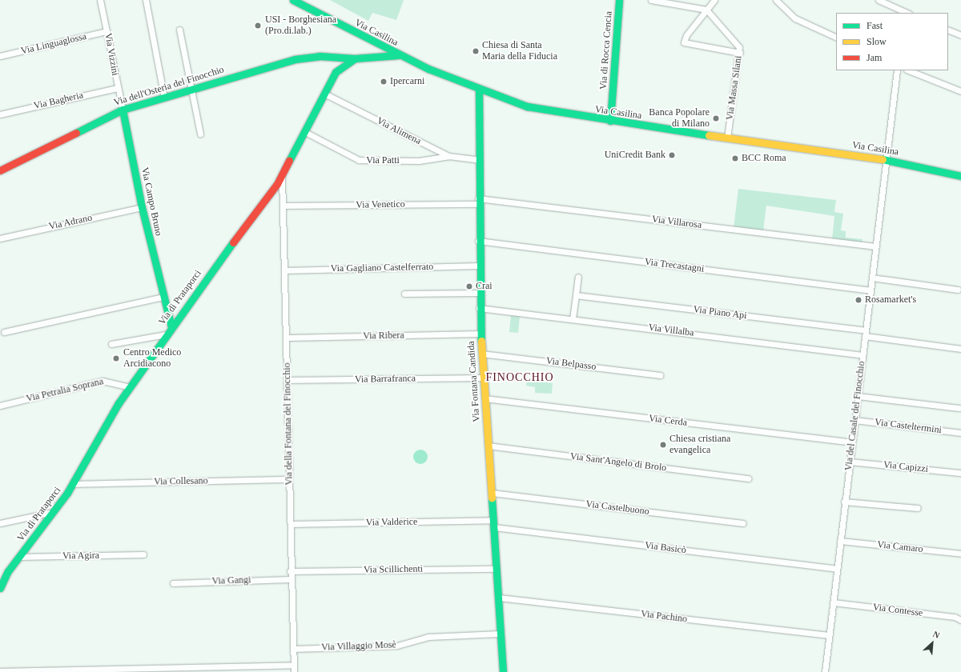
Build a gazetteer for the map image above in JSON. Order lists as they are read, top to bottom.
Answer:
{
  "streets": {
    "main road": [
      "Via Casilina",
      "Via di Rocca Cencia",
      "Via dell'Osteria del Finocchio",
      "Via Campo Bruno",
      "Via di Prataporci",
      "Via Fontana Candida"
    ],
    "street": [
      "Via Linguaglossa",
      "Via Vizzini",
      "Via Massa Silani",
      "Via Bagheria",
      "Via Alimena",
      "Via Patti",
      "Via Venetico",
      "Via Adrano",
      "Via Villarosa",
      "Via Trecastagni",
      "Via Gagliano Castelferrato",
      "Via Piano Api",
      "Via Villalba",
      "Via Ribera",
      "Via Belpasso",
      "Via Barrafranca",
      "Via Petralia Soprana",
      "Via del Casale del Finocchio",
      "Via Cerda",
      "Via della Fontana del Finocchio",
      "Via Casteltermini",
      "Via Sant'Angelo di Brolo",
      "Via Capizzi",
      "Via Collesano",
      "Via Castelbuono",
      "Via Valderice",
      "Via Camaro",
      "Via Basicò",
      "Via Agira",
      "Via Scillichenti",
      "Via Gangi",
      "Via Contesse",
      "Via Pachino",
      "Via Villaggio Mosè"
    ]
  },
  "crossings": [
    ["Via Casilina", "Via di Rocca Cencia"],
    ["Via Casilina", "Via Massa Silani"],
    ["Via Casilina", "Via di Prataporci"],
    ["Via Casilina", "Via Fontana Candida"],
    ["Via Casilina", "Via del Casale del Finocchio"],
    ["Via Linguaglossa", "Via Vizzini"],
    ["Via Vizzini", "Via dell'Osteria del Finocchio"],
    ["Via Vizzini", "Via Bagheria"],
    ["Via Vizzini", "Via Campo Bruno"],
    ["Via dell'Osteria del Finocchio", "Via Campo Bruno"],
    ["Via dell'Osteria del Finocchio", "Via di Prataporci"],
    ["Via Alimena", "Via Patti"],
    ["Via Alimena", "Via di Prataporci"],
    ["Via Alimena", "Via Fontana Candida"],
    ["Via Patti", "Via di Prataporci"],
    ["Via Campo Bruno", "Via Adrano"],
    ["Via Campo Bruno", "Via di Prataporci"],
    ["Via Venetico", "Via Villarosa"],
    ["Via Venetico", "Via Fontana Candida"],
    ["Via Venetico", "Via della Fontana del Finocchio"],
    ["Via Villarosa", "Via Fontana Candida"],
    ["Via Villarosa", "Via del Casale del Finocchio"],
    ["Via Trecastagni", "Via Fontana Candida"],
    ["Via Trecastagni", "Via del Casale del Finocchio"],
    ["Via Gagliano Castelferrato", "Via Fontana Candida"],
    ["Via Gagliano Castelferrato", "Via della Fontana del Finocchio"],
    ["Via di Prataporci", "Via Petralia Soprana"],
    ["Via di Prataporci", "Via della Fontana del Finocchio"],
    ["Via di Prataporci", "Via Collesano"],
    ["Via di Prataporci", "Via Agira"],
    ["Via Piano Api", "Via del Casale del Finocchio"],
    ["Via Villalba", "Via Fontana Candida"],
    ["Via Villalba", "Via del Casale del Finocchio"],
    ["Via Ribera", "Via Fontana Candida"],
    ["Via Ribera", "Via della Fontana del Finocchio"],
    ["Via Belpasso", "Via Fontana Candida"],
    ["Via Barrafranca", "Via Fontana Candida"],
    ["Via Barrafranca", "Via della Fontana del Finocchio"],
    ["Via Fontana Candida", "Via Cerda"],
    ["Via Fontana Candida", "Via Sant'Angelo di Brolo"],
    ["Via Fontana Candida", "Via Castelbuono"],
    ["Via Fontana Candida", "Via Valderice"],
    ["Via Fontana Candida", "Via Basicò"],
    ["Via Fontana Candida", "Via Scillichenti"],
    ["Via Fontana Candida", "Via Pachino"],
    ["Via Fontana Candida", "Via Villaggio Mosè"],
    ["Via del Casale del Finocchio", "Via Cerda"],
    ["Via del Casale del Finocchio", "Via Casteltermini"],
    ["Via del Casale del Finocchio", "Via Capizzi"],
    ["Via del Casale del Finocchio", "Via Camaro"],
    ["Via del Casale del Finocchio", "Via Basicò"],
    ["Via del Casale del Finocchio", "Via Contesse"],
    ["Via del Casale del Finocchio", "Via Pachino"],
    ["Via della Fontana del Finocchio", "Via Collesano"],
    ["Via della Fontana del Finocchio", "Via Valderice"],
    ["Via della Fontana del Finocchio", "Via Scillichenti"],
    ["Via della Fontana del Finocchio", "Via Gangi"],
    ["Via della Fontana del Finocchio", "Via Villaggio Mosè"],
    ["Via Valderice", "Via Basicò"]
  ],
  "districts": ["FINOCCHIO"],
  "places": [
    "USI - Borghesiana (Pro.di.lab.)",
    "Chiesa di Santa Maria della Fiducia",
    "Ipercarni",
    "Banca Popolare di Milano",
    "UniCredit Bank",
    "BCC Roma",
    "Crai",
    "Rosamarket's",
    "Centro Medico Arcidiacono",
    "Chiesa cristiana evangelica"
  ],
  "legend": ["Fast", "Slow", "Jam"],
  "north": "top right"
}
